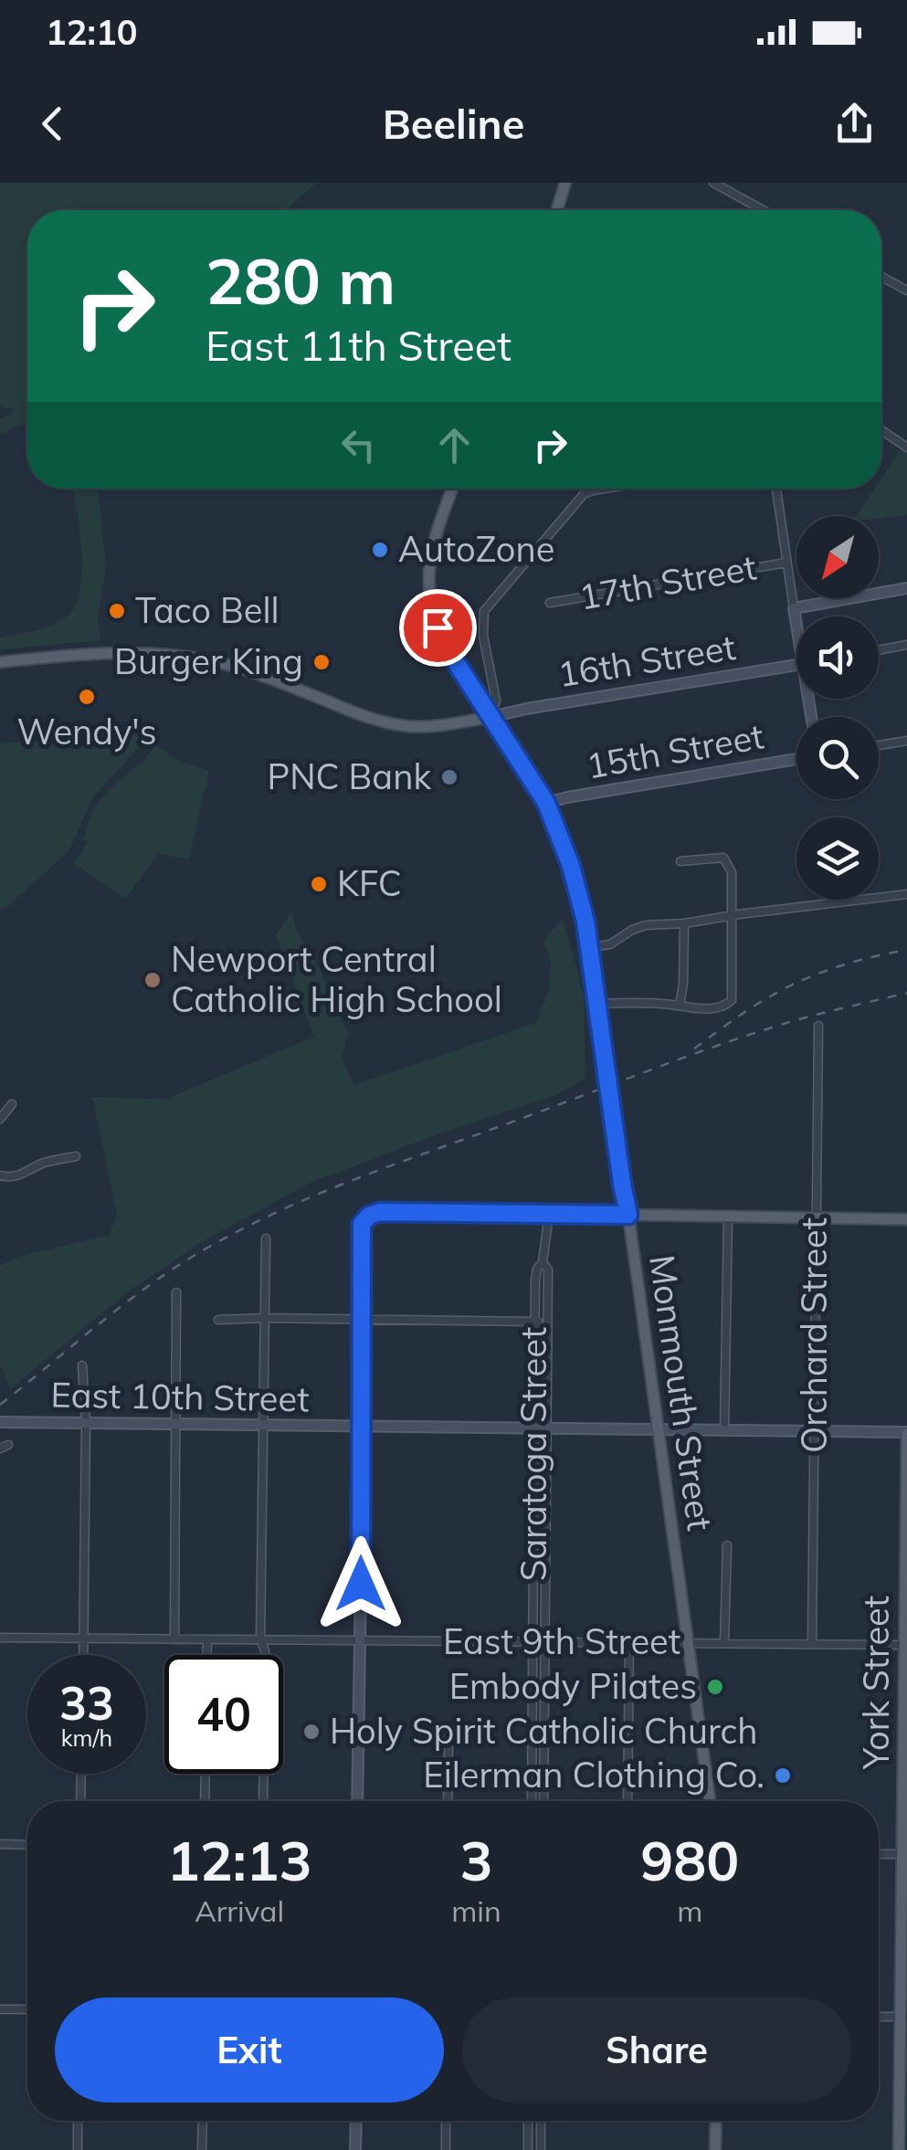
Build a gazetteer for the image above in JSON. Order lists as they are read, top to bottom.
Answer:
{
  "streets": {
    "main road": ["Monmouth Street", "York Street"],
    "street": [
      "17th Street",
      "16th Street",
      "15th Street",
      "Orchard Street",
      "East 10th Street",
      "Saratoga Street",
      "East 9th Street"
    ]
  },
  "crossings": [
    ["16th Street", "Monmouth Street"],
    ["15th Street", "Monmouth Street"],
    ["Orchard Street", "East 10th Street"],
    ["Orchard Street", "East 9th Street"],
    ["Monmouth Street", "East 10th Street"],
    ["Monmouth Street", "East 9th Street"],
    ["East 10th Street", "Saratoga Street"],
    ["East 10th Street", "York Street"],
    ["Saratoga Street", "East 9th Street"],
    ["East 9th Street", "York Street"]
  ],
  "places": [
    "AutoZone",
    "Taco Bell",
    "Burger King",
    "Wendy's",
    "PNC Bank",
    "KFC",
    "Newport Central Catholic High School",
    "Embody Pilates",
    "Holy Spirit Catholic Church",
    "Eilerman Clothing Co."
  ],
  "north": "bottom left",
  "page": {
    "status": "12:10",
    "header": "Beeline",
    "turn": ["280 m", "East 11th Street"],
    "speed": "33 km/h",
    "limit": "40",
    "eta": [
      "12:13",
      "Arrival",
      "3",
      "min",
      "980",
      "m"
    ],
    "buttons": ["Exit", "Share"]
  }
}
